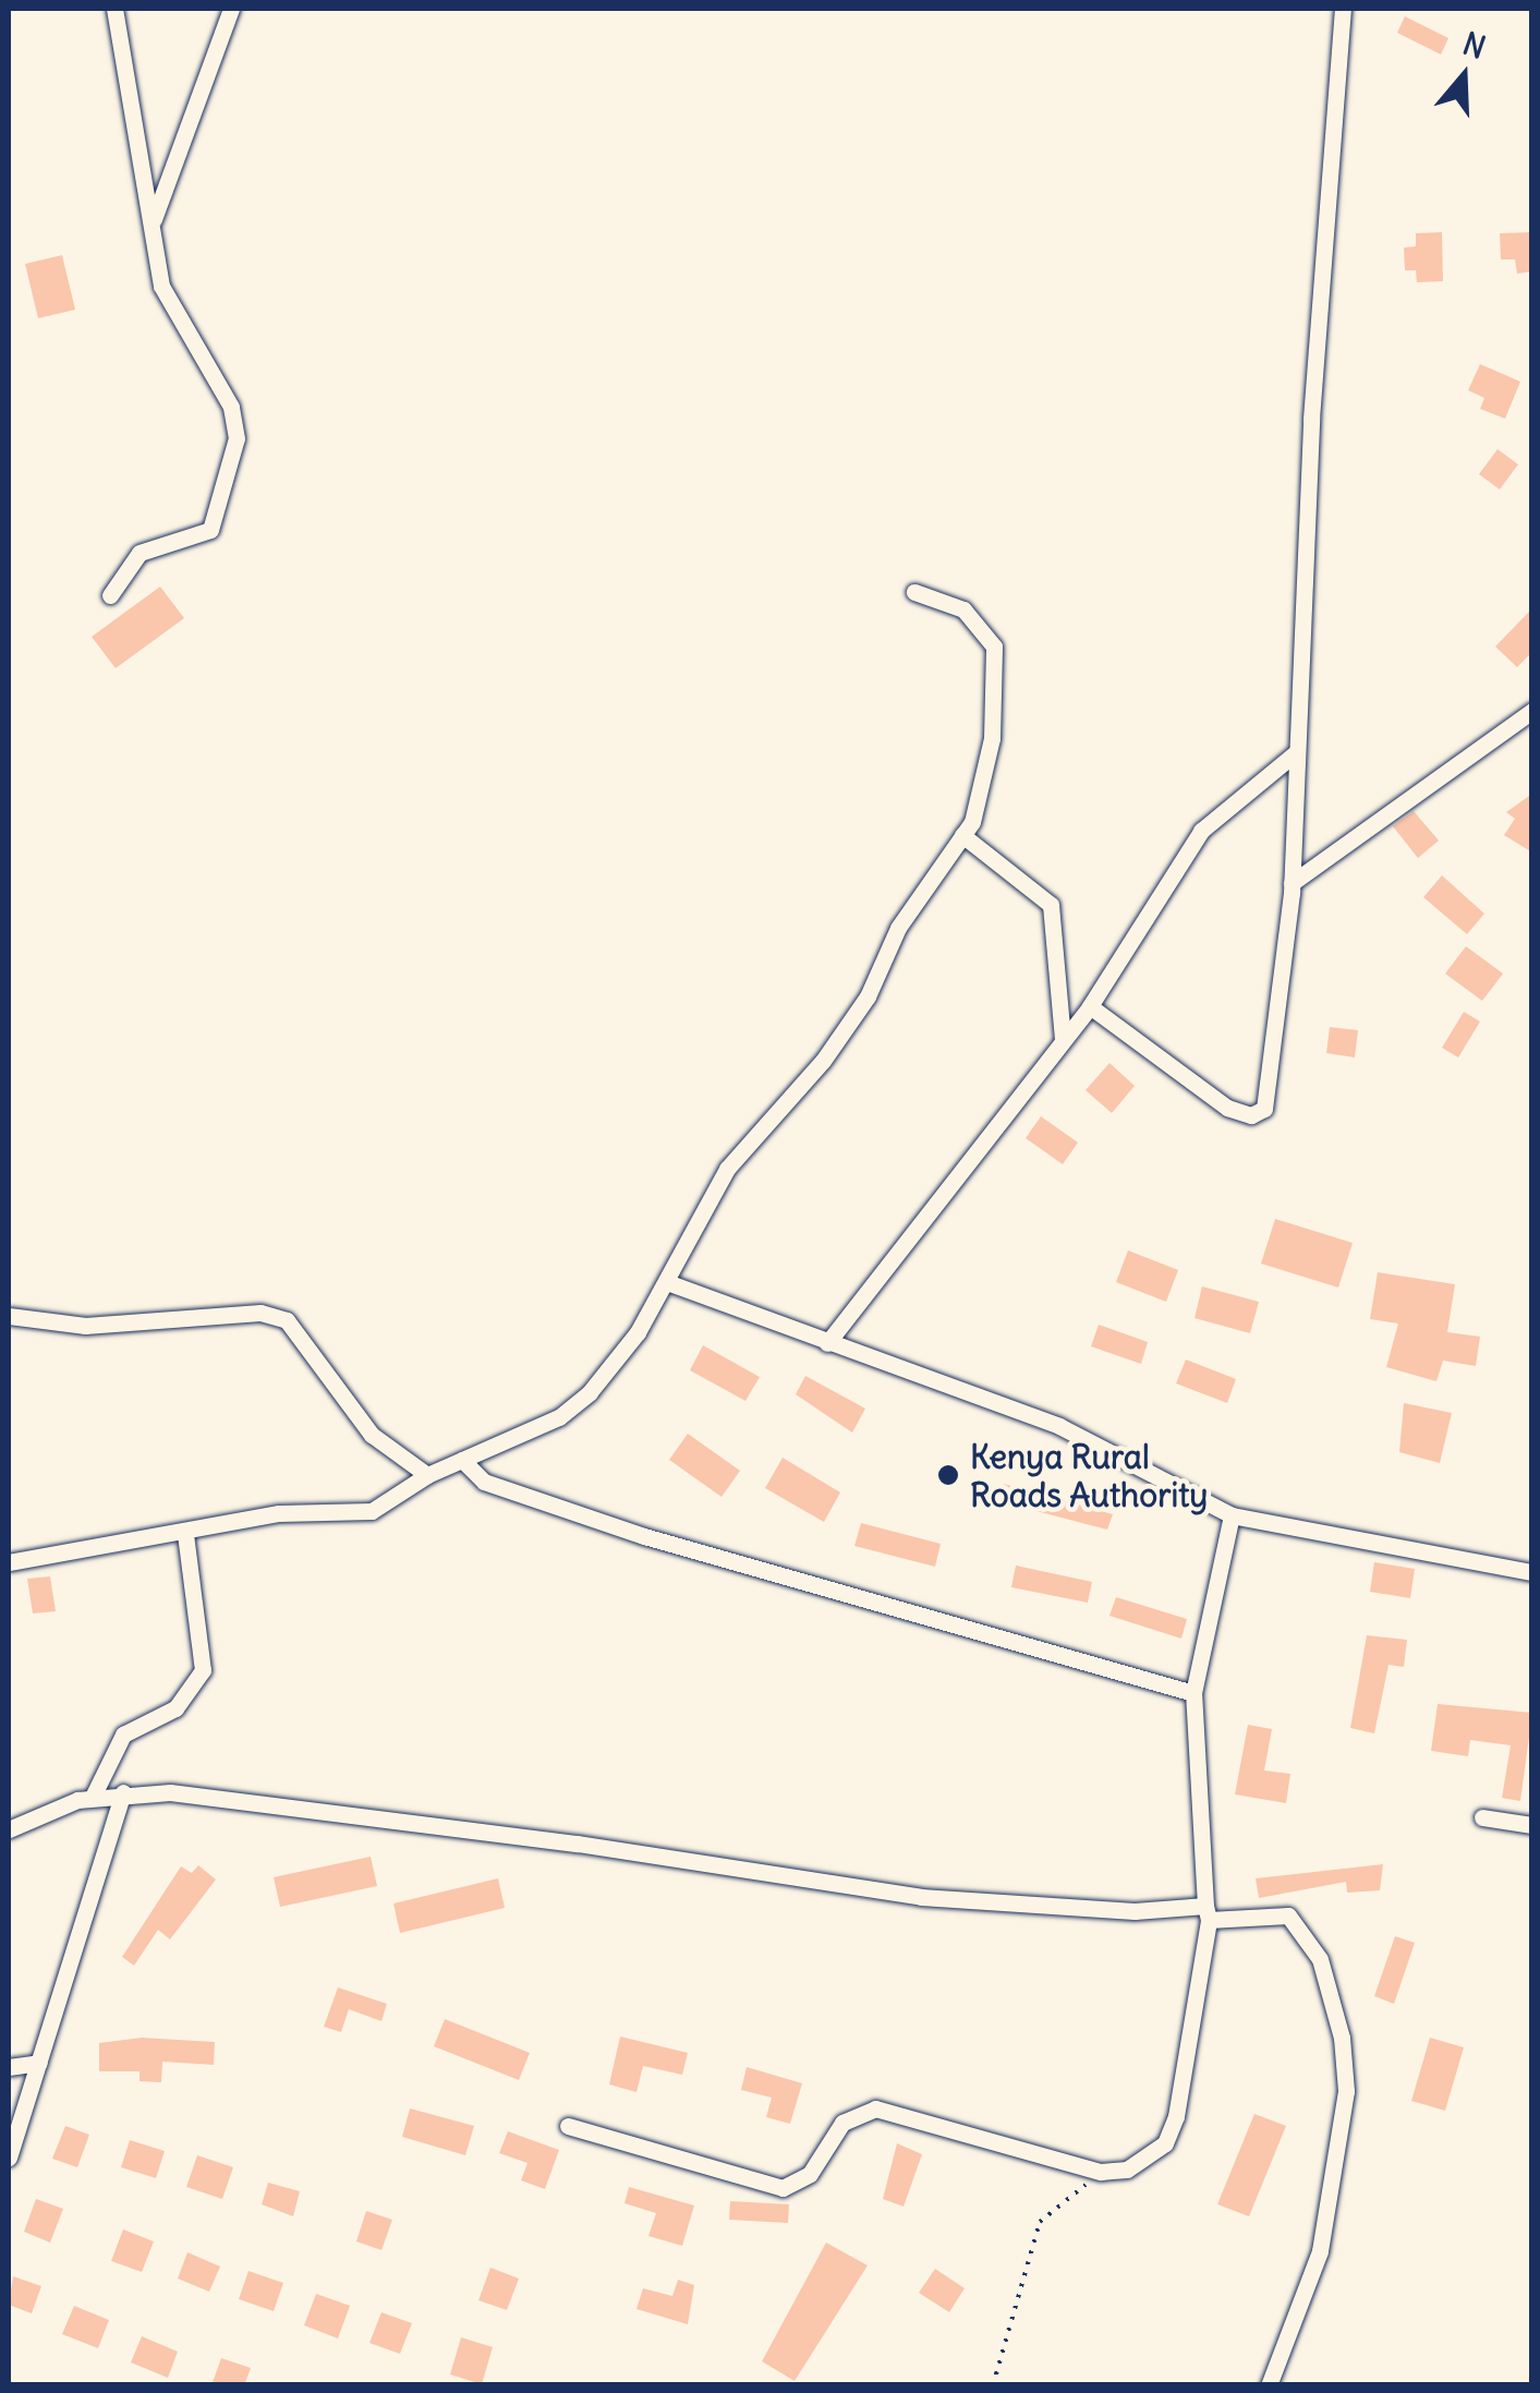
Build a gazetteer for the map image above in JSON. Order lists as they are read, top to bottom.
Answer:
{
  "places": ["Kenya Rural Roads Authority"],
  "north": "top"
}
